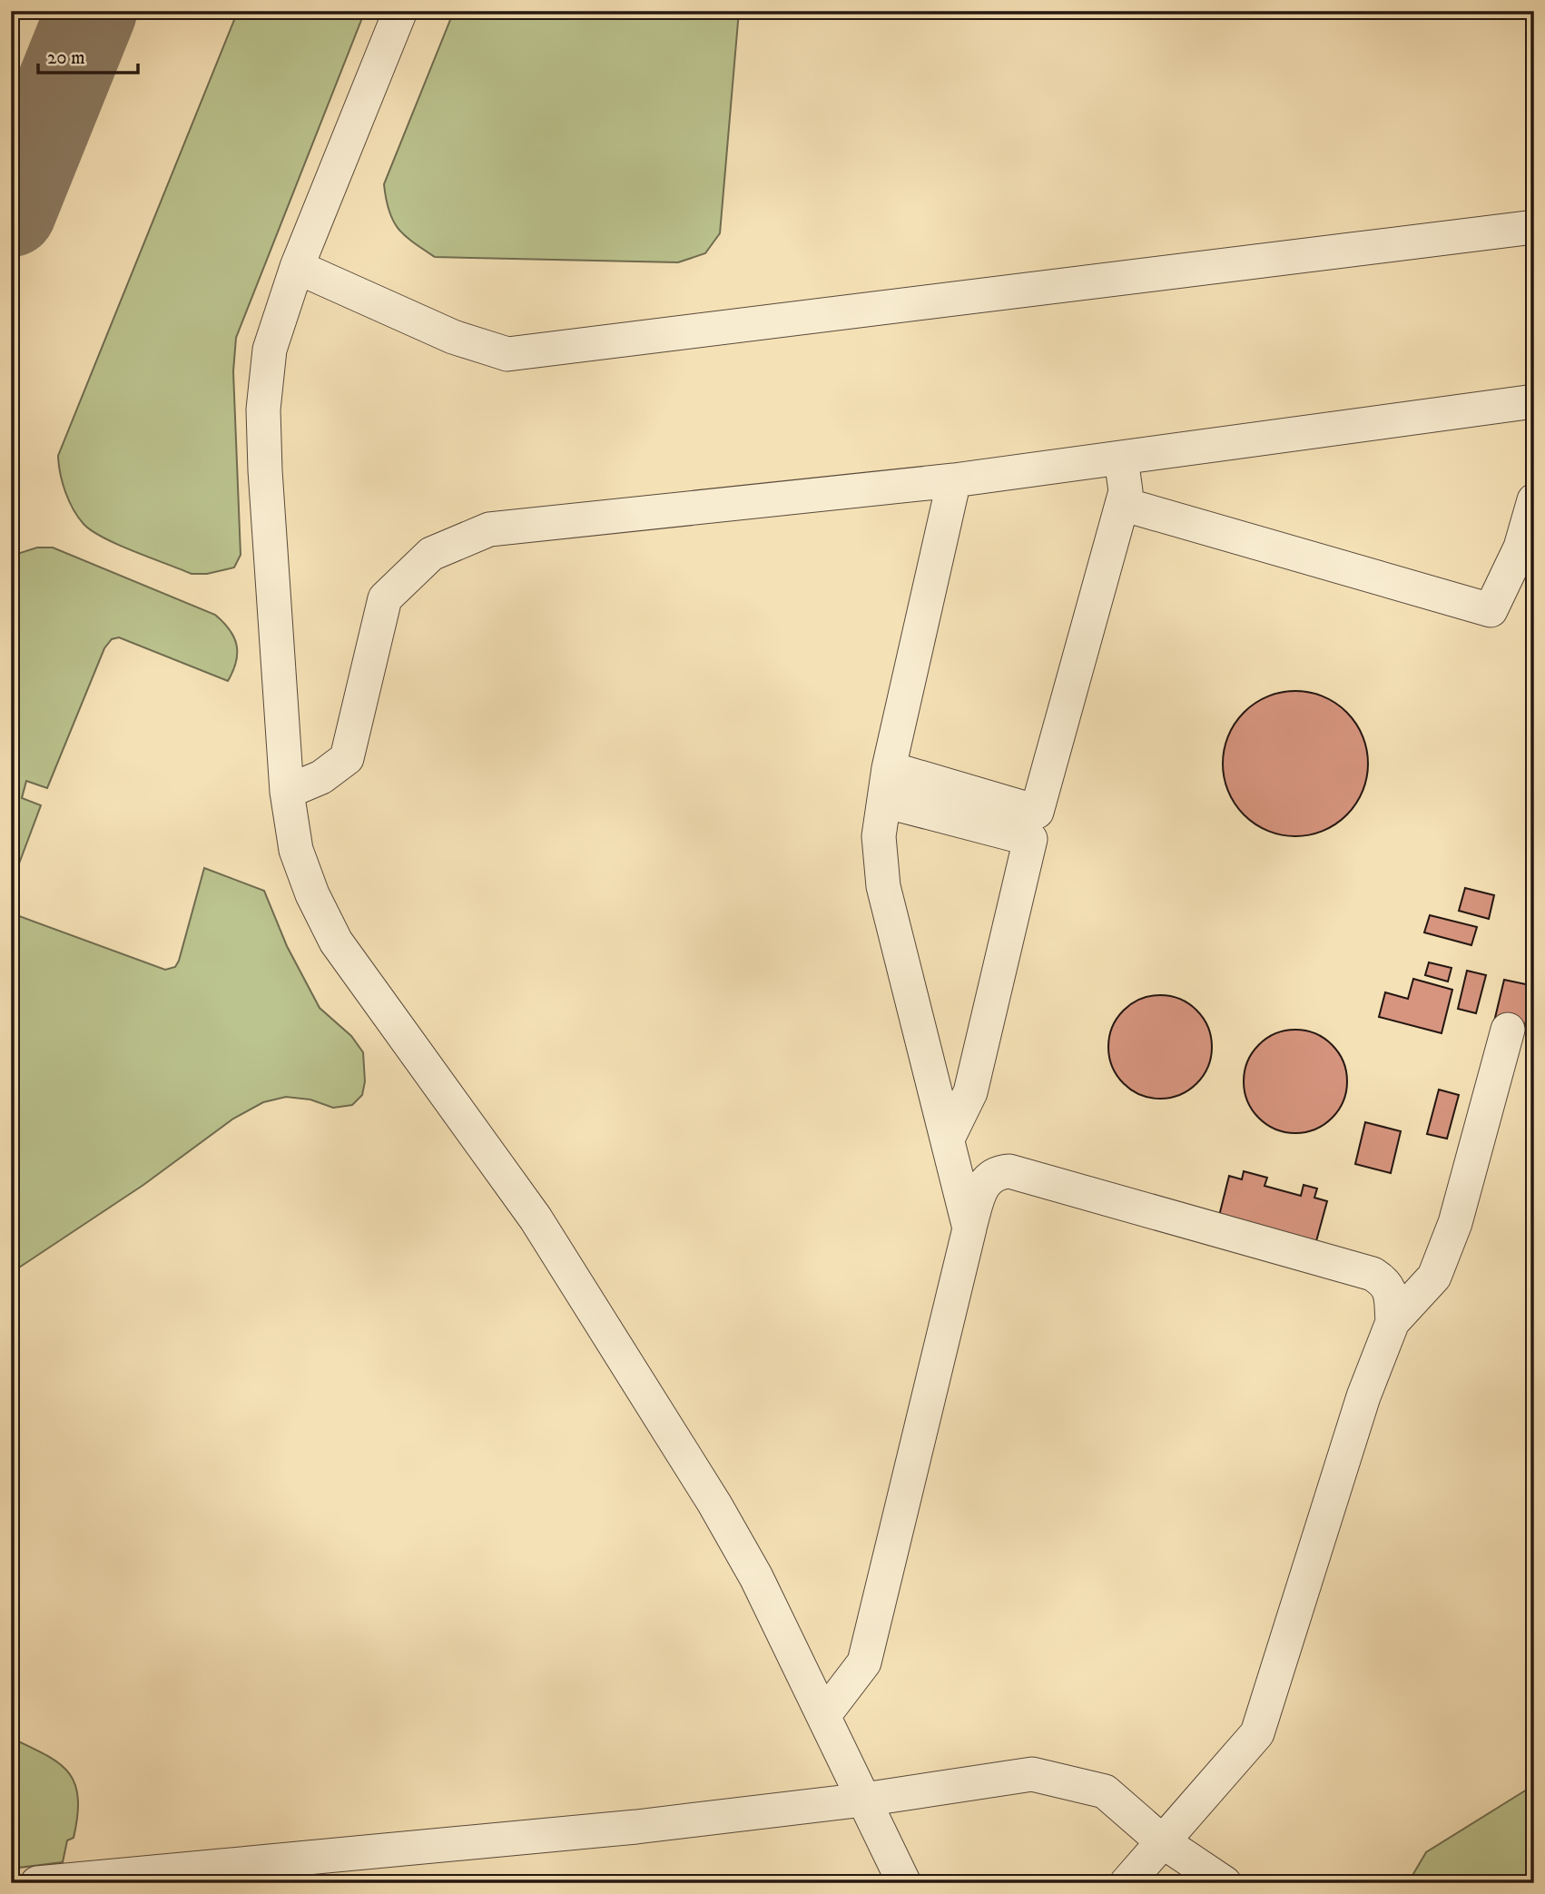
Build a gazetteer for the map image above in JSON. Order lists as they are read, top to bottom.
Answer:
{
  "scale_bar": "20 m"
}
